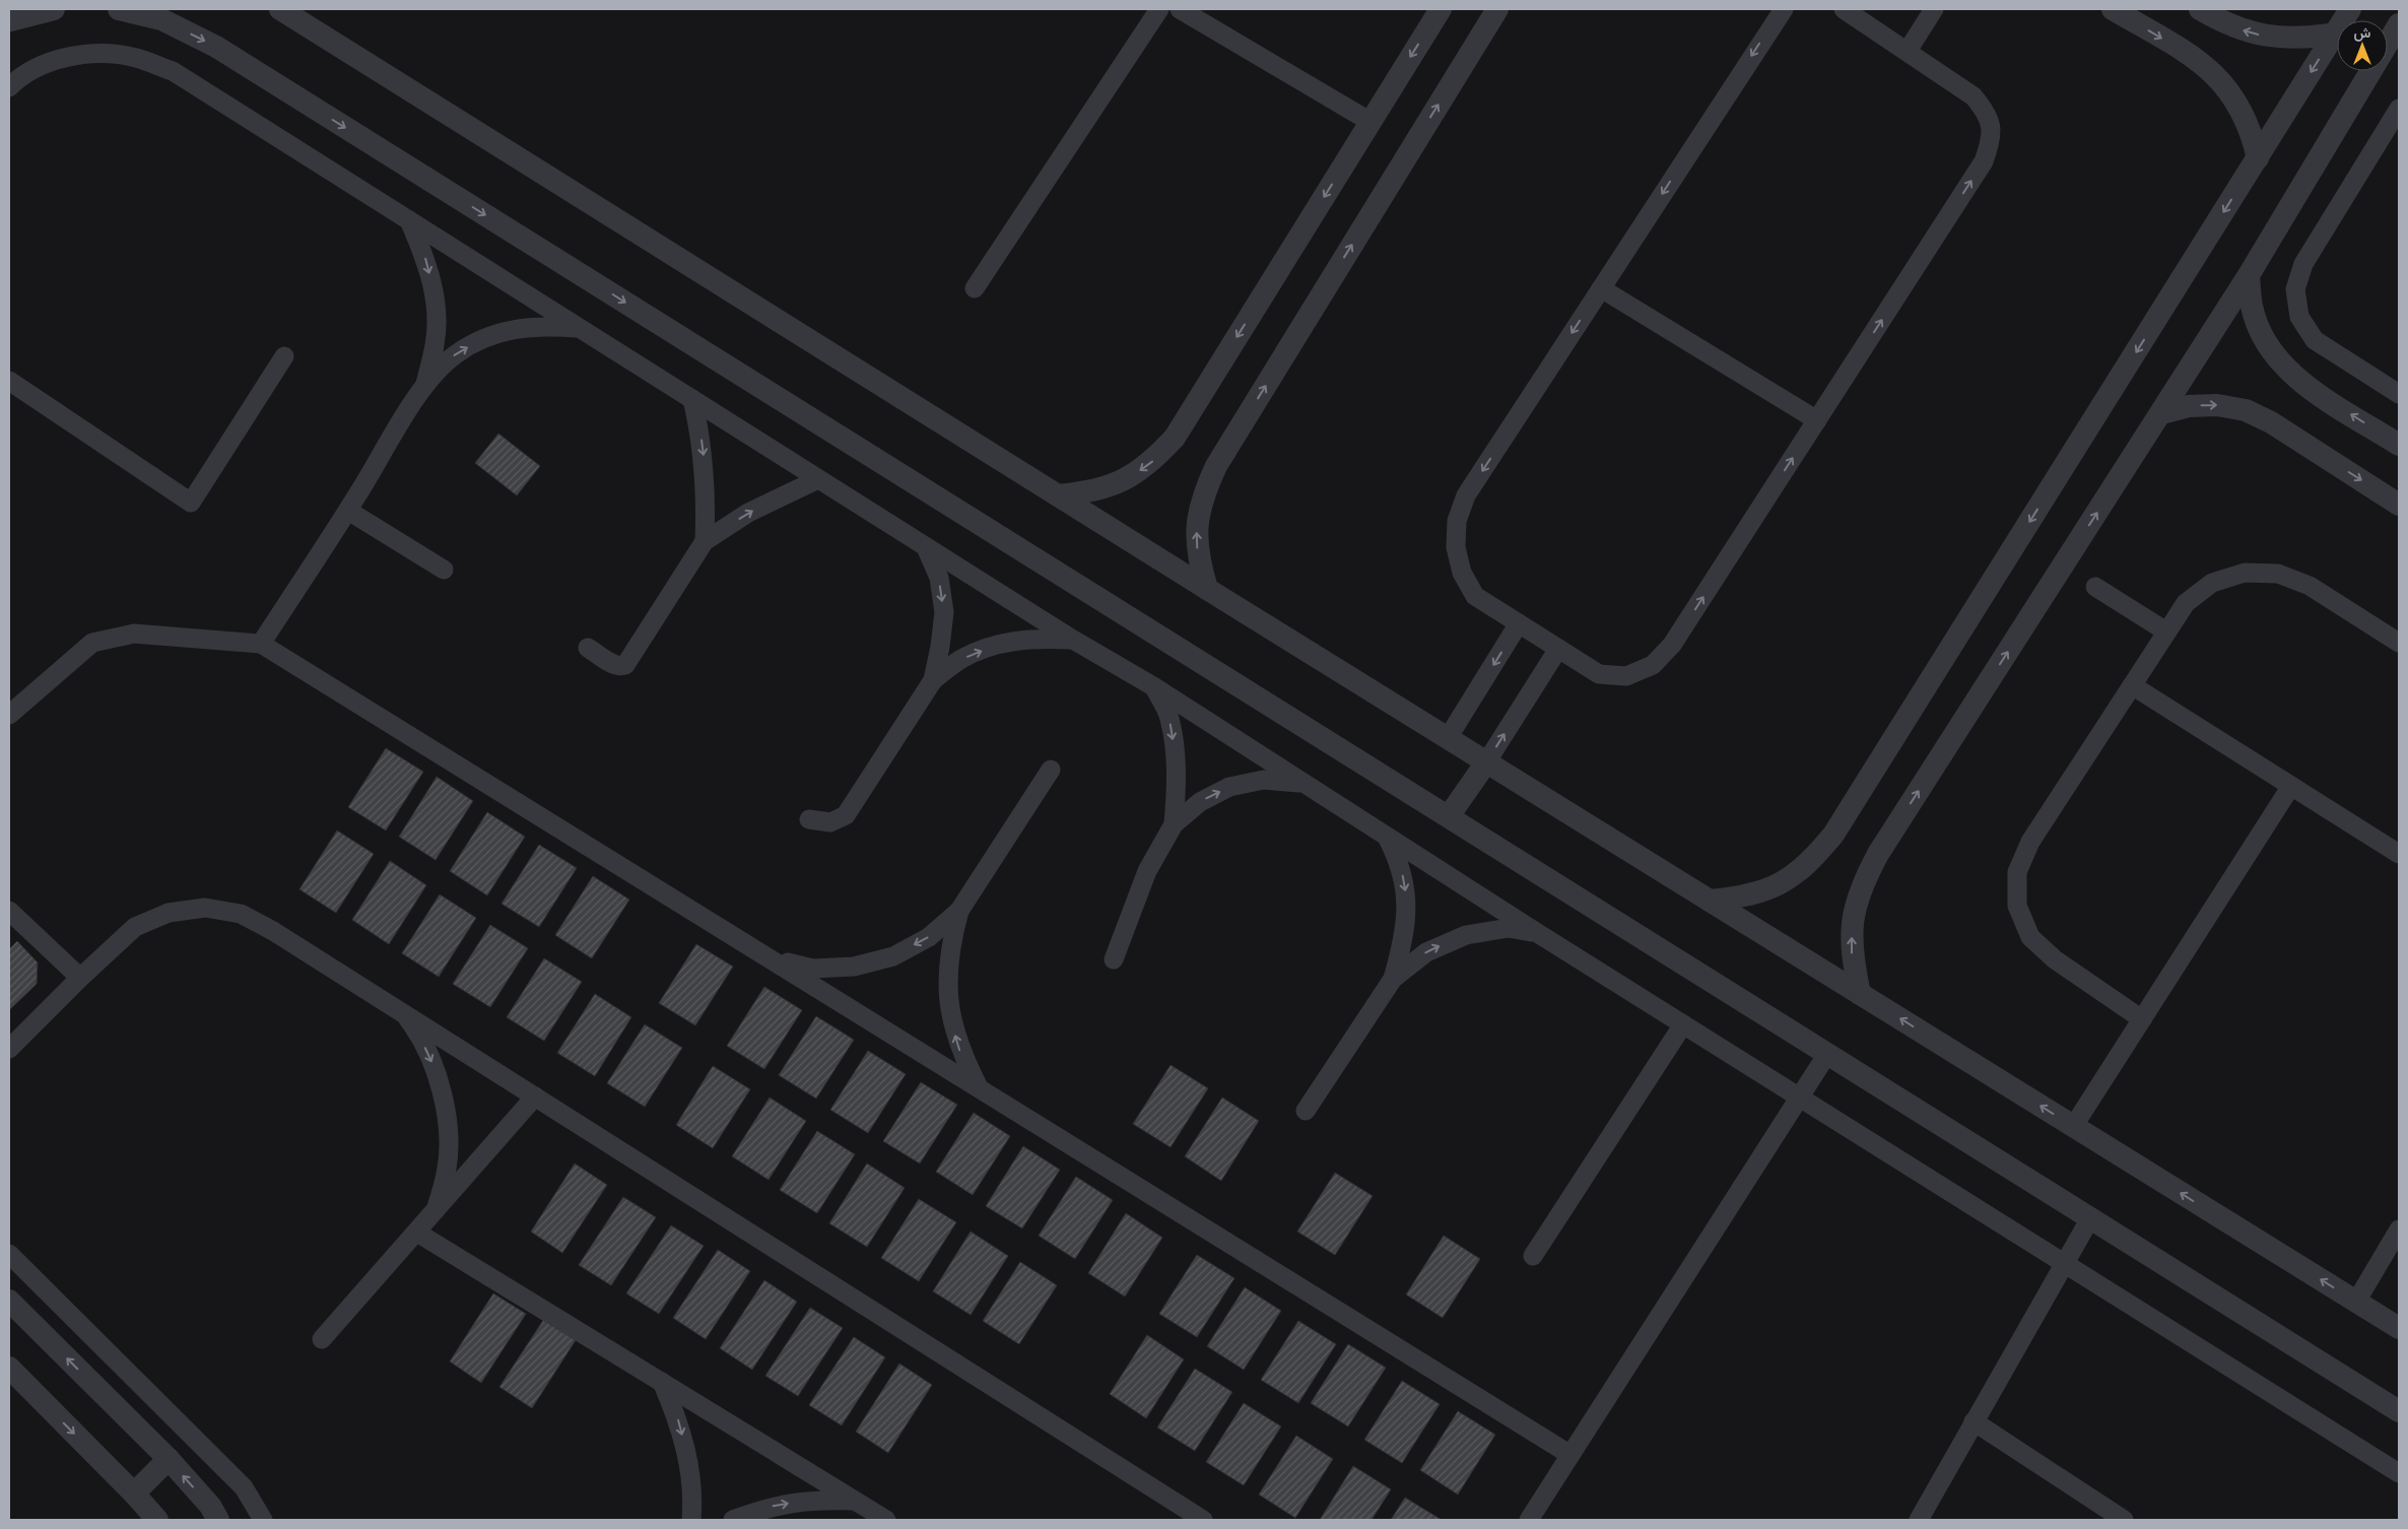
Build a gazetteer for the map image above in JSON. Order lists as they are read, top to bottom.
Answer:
{
  "north": "top"
}
